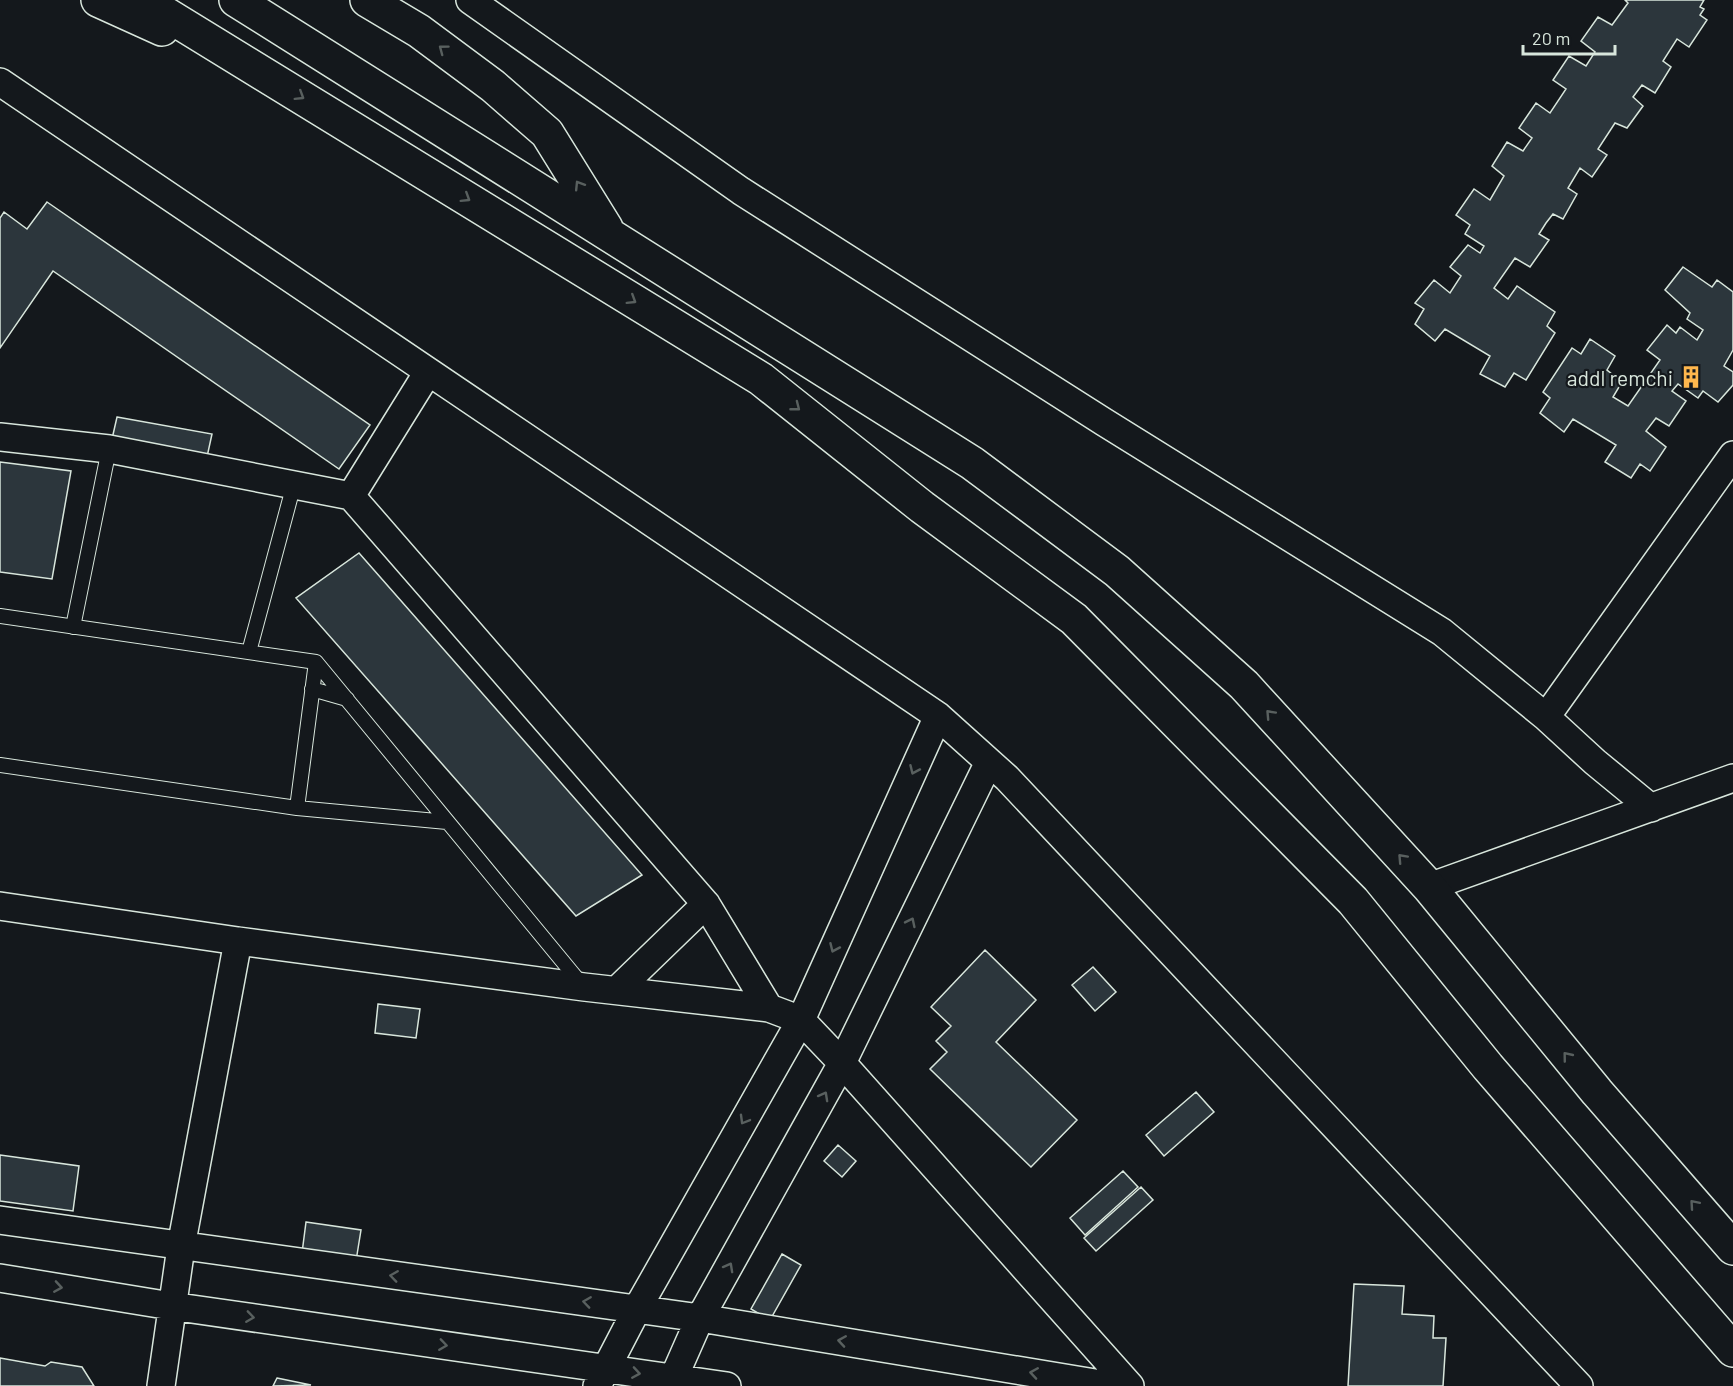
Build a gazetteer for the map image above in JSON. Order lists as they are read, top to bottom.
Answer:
{
  "places": {
    "building": ["addl remchi"]
  },
  "scale_bar": "20 m"
}
